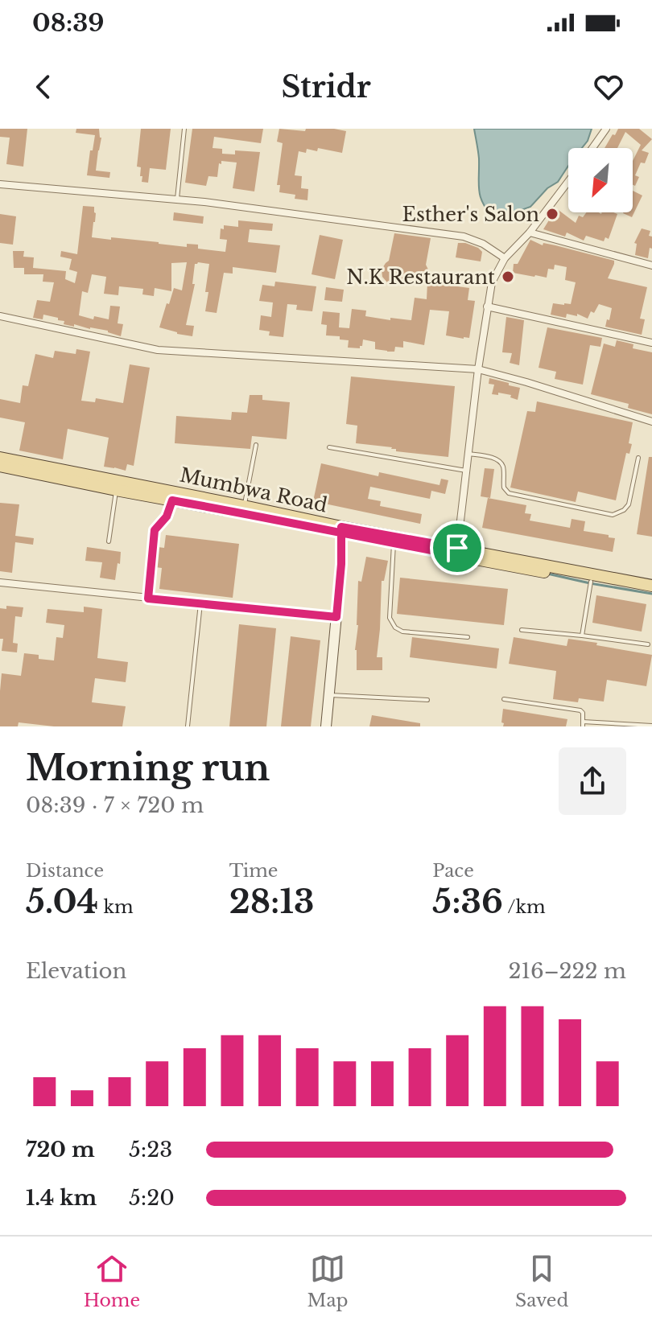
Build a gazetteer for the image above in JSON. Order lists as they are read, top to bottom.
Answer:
{
  "streets": {
    "main road": ["Mumbwa Road"]
  },
  "places": ["Esther's Salon", "N.K Restaurant"],
  "north": "bottom left",
  "page": {
    "status": "08:39",
    "header": "Stridr",
    "heading": ["Morning run", "08:39 · 7 × 720 m"],
    "stats": [
      ["Distance", "5.04 km"],
      ["Time", "28:13"],
      ["Pace", "5:36 /km"]
    ],
    "chart": ["Elevation", "216–222 m"],
    "list": [
      {
        "name": "720 m",
        "note": "5:23"
      },
      {
        "name": "1.4 km",
        "note": "5:20"
      }
    ],
    "tabs": ["Home", "Map", "Saved"]
  }
}
